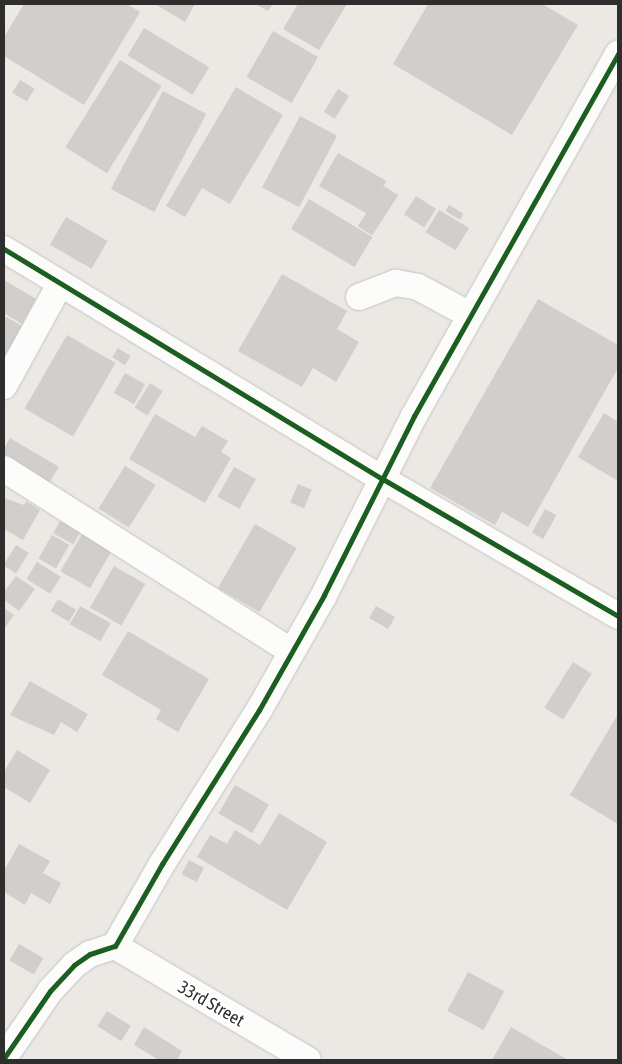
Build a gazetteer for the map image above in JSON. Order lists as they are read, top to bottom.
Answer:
{
  "streets": {
    "street": ["33rd Street"]
  }
}
